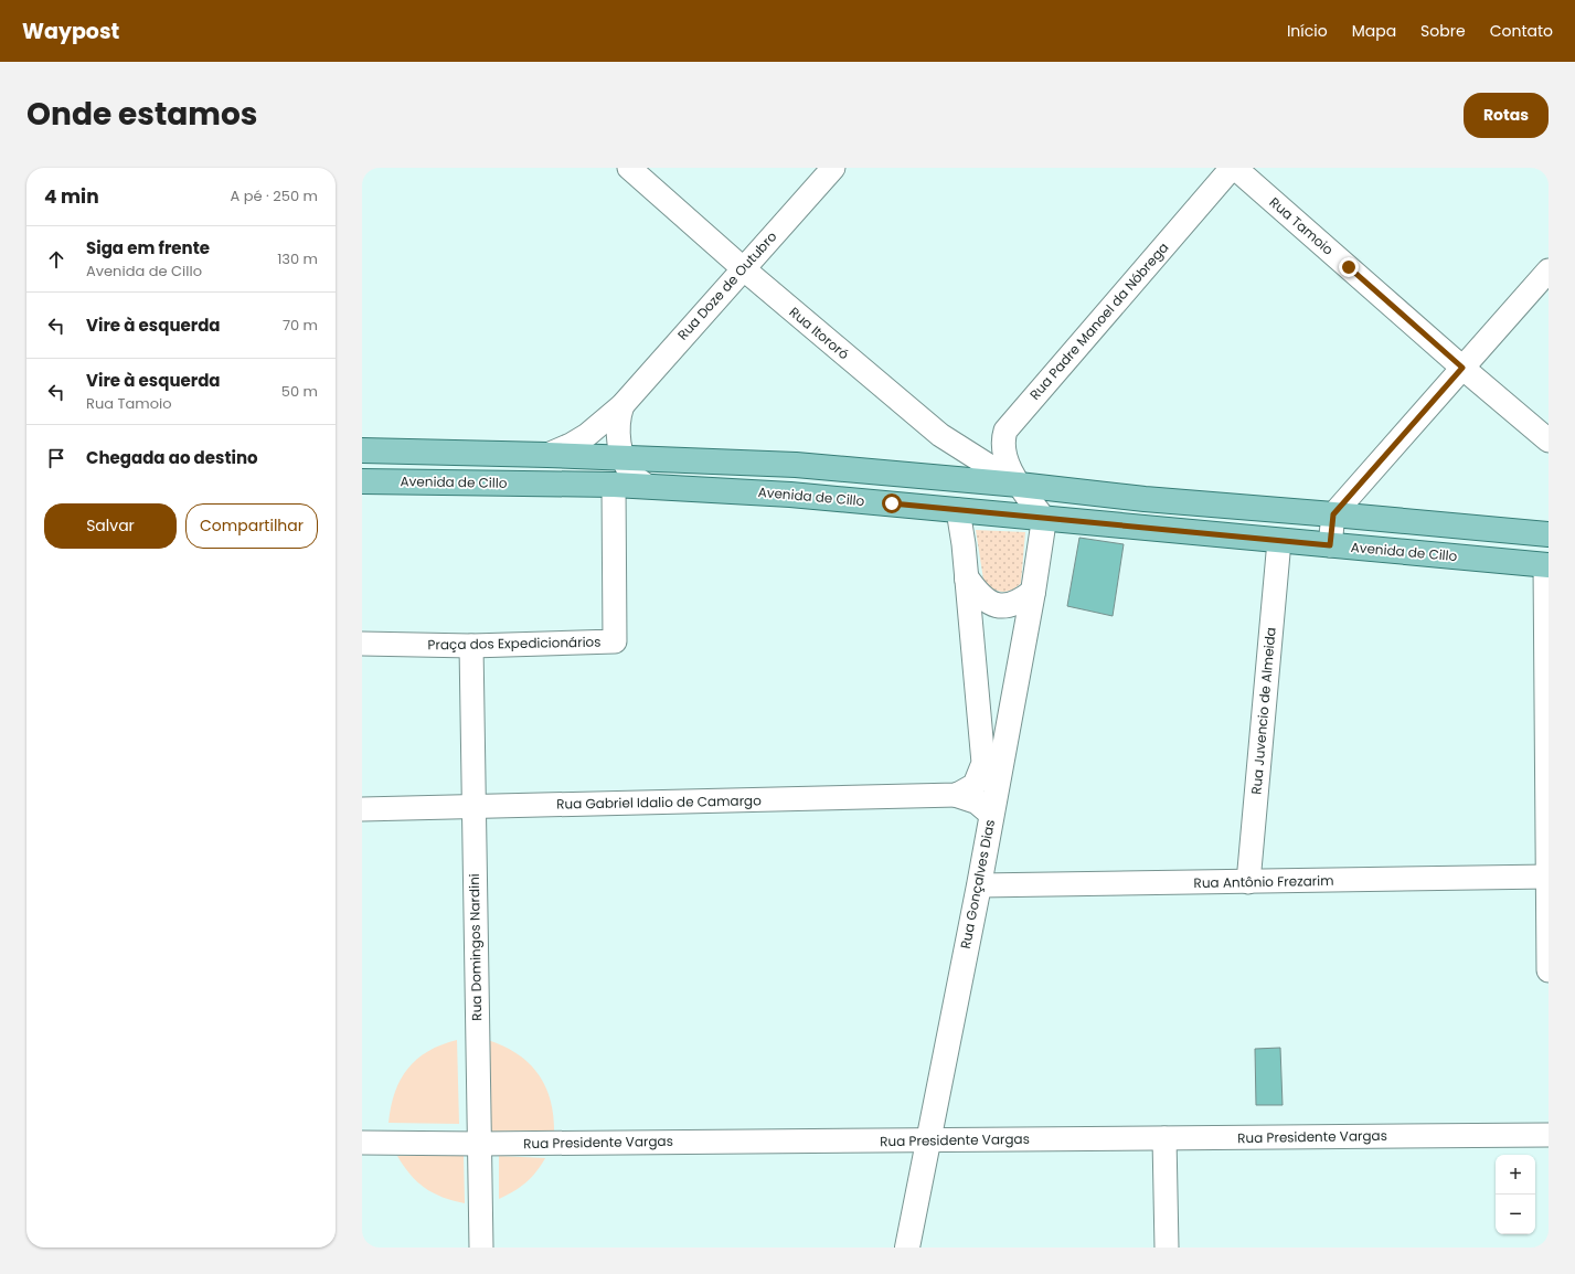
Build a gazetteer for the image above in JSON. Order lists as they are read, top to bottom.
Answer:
{
  "streets": {
    "main road": ["Avenida de Cillo", "Rua Gonçalves Dias"],
    "street": [
      "Rua Tamoio",
      "Rua Doze de Outubro",
      "Rua Padre Manoel da Nóbrega",
      "Rua Itororó",
      "Praça dos Expedicionários",
      "Rua Juvencio de Almeida",
      "Rua Gabriel Idalio de Camargo",
      "Rua Antônio Frezarim",
      "Rua Domingos Nardini",
      "Rua Presidente Vargas"
    ]
  },
  "crossings": [
    ["Rua Doze de Outubro", "Rua Itororó"],
    ["Rua Doze de Outubro", "Avenida de Cillo"],
    ["Rua Padre Manoel da Nóbrega", "Rua Itororó"],
    ["Avenida de Cillo", "Praça dos Expedicionários"],
    ["Avenida de Cillo", "Rua Juvencio de Almeida"],
    ["Avenida de Cillo", "Rua Gonçalves Dias"],
    ["Praça dos Expedicionários", "Rua Domingos Nardini"],
    ["Rua Juvencio de Almeida", "Rua Antônio Frezarim"],
    ["Rua Gabriel Idalio de Camargo", "Rua Domingos Nardini"],
    ["Rua Antônio Frezarim", "Rua Gonçalves Dias"],
    ["Rua Gonçalves Dias", "Rua Presidente Vargas"],
    ["Rua Domingos Nardini", "Rua Presidente Vargas"]
  ],
  "page": {
    "header": "Waypost",
    "nav": [
      "Início",
      "Mapa",
      "Sobre",
      "Contato"
    ],
    "title": "Onde estamos",
    "buttons": [
      "Rotas",
      ["Salvar", "Compartilhar"]
    ],
    "heading": ["4 min", "A pé · 250 m"],
    "list": [
      ["Siga em frente", "Avenida de Cillo", "130 m"],
      ["Vire à esquerda", "70 m"],
      ["Vire à esquerda", "Rua Tamoio", "50 m"],
      "Chegada ao destino"
    ],
    "map_buttons": ["+", "−"]
  }
}
